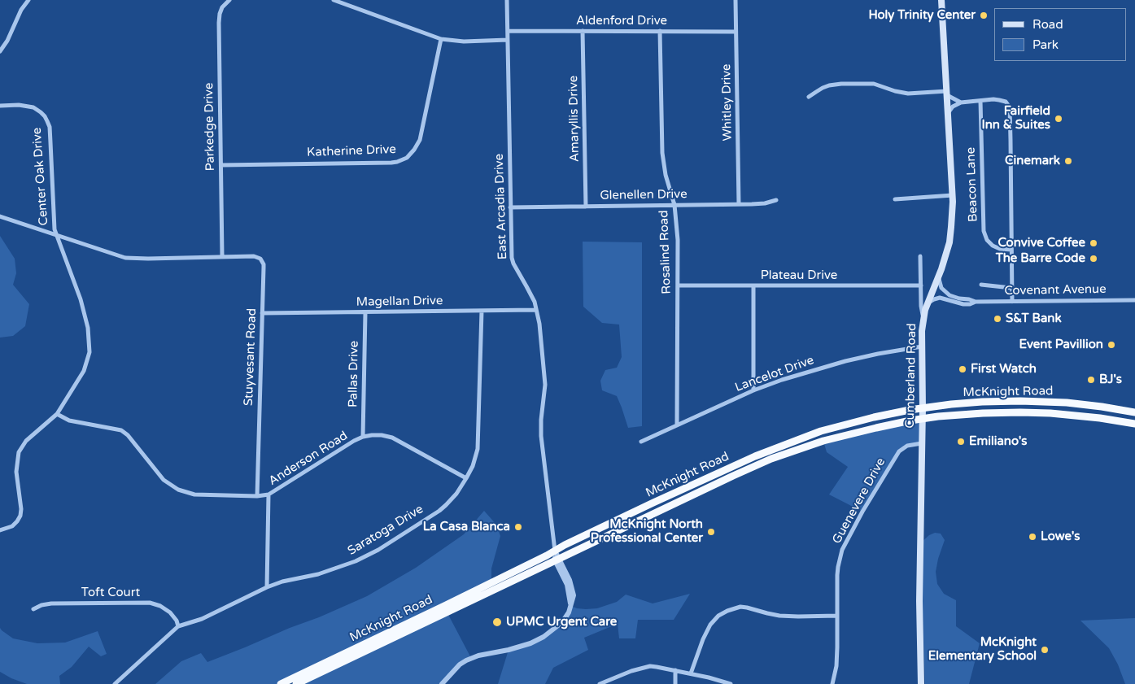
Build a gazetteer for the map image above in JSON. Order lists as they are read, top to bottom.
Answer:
{
  "streets": {
    "highway": ["McKnight Road"],
    "main road": ["Cumberland Road"],
    "street": [
      "Aldenford Drive",
      "Whitley Drive",
      "Amaryllis Drive",
      "Parkedge Drive",
      "Katherine Drive",
      "Center Oak Drive",
      "Beacon Lane",
      "Glenellen Drive",
      "East Arcadia Drive",
      "Rosalind Road",
      "Plateau Drive",
      "Covenant Avenue",
      "Magellan Drive",
      "Stuyvesant Road",
      "Pallas Drive",
      "Lancelot Drive",
      "Anderson Road",
      "Guenevere Drive",
      "Saratoga Drive",
      "Toft Court"
    ]
  },
  "crossings": [
    ["Aldenford Drive", "Whitley Drive"],
    ["Aldenford Drive", "Amaryllis Drive"],
    ["Aldenford Drive", "East Arcadia Drive"],
    ["Aldenford Drive", "Rosalind Road"],
    ["Whitley Drive", "Glenellen Drive"],
    ["Amaryllis Drive", "Glenellen Drive"],
    ["Parkedge Drive", "Katherine Drive"],
    ["Parkedge Drive", "Stuyvesant Road"],
    ["Center Oak Drive", "Anderson Road"],
    ["Glenellen Drive", "East Arcadia Drive"],
    ["Glenellen Drive", "Rosalind Road"],
    ["East Arcadia Drive", "Magellan Drive"],
    ["East Arcadia Drive", "McKnight Road"],
    ["Rosalind Road", "Plateau Drive"],
    ["Rosalind Road", "Lancelot Drive"],
    ["Covenant Avenue", "Cumberland Road"],
    ["Magellan Drive", "Stuyvesant Road"],
    ["Magellan Drive", "Pallas Drive"],
    ["Magellan Drive", "Saratoga Drive"],
    ["Stuyvesant Road", "Anderson Road"],
    ["Pallas Drive", "Anderson Road"],
    ["Lancelot Drive", "Cumberland Road"],
    ["Cumberland Road", "McKnight Road"],
    ["Cumberland Road", "Guenevere Drive"],
    ["Anderson Road", "Saratoga Drive"],
    ["Saratoga Drive", "Toft Court"]
  ],
  "places": [
    "Holy Trinity Center",
    "Fairfield Inn & Suites",
    "Cinemark",
    "Convive Coffee",
    "The Barre Code",
    "S&T Bank",
    "Event Pavillion",
    "First Watch",
    "BJ's",
    "Emiliano's",
    "La Casa Blanca",
    "McKnight North Professional Center",
    "Lowe's",
    "UPMC Urgent Care",
    "McKnight Elementary School"
  ],
  "legend": ["Road", "Park"]
}
